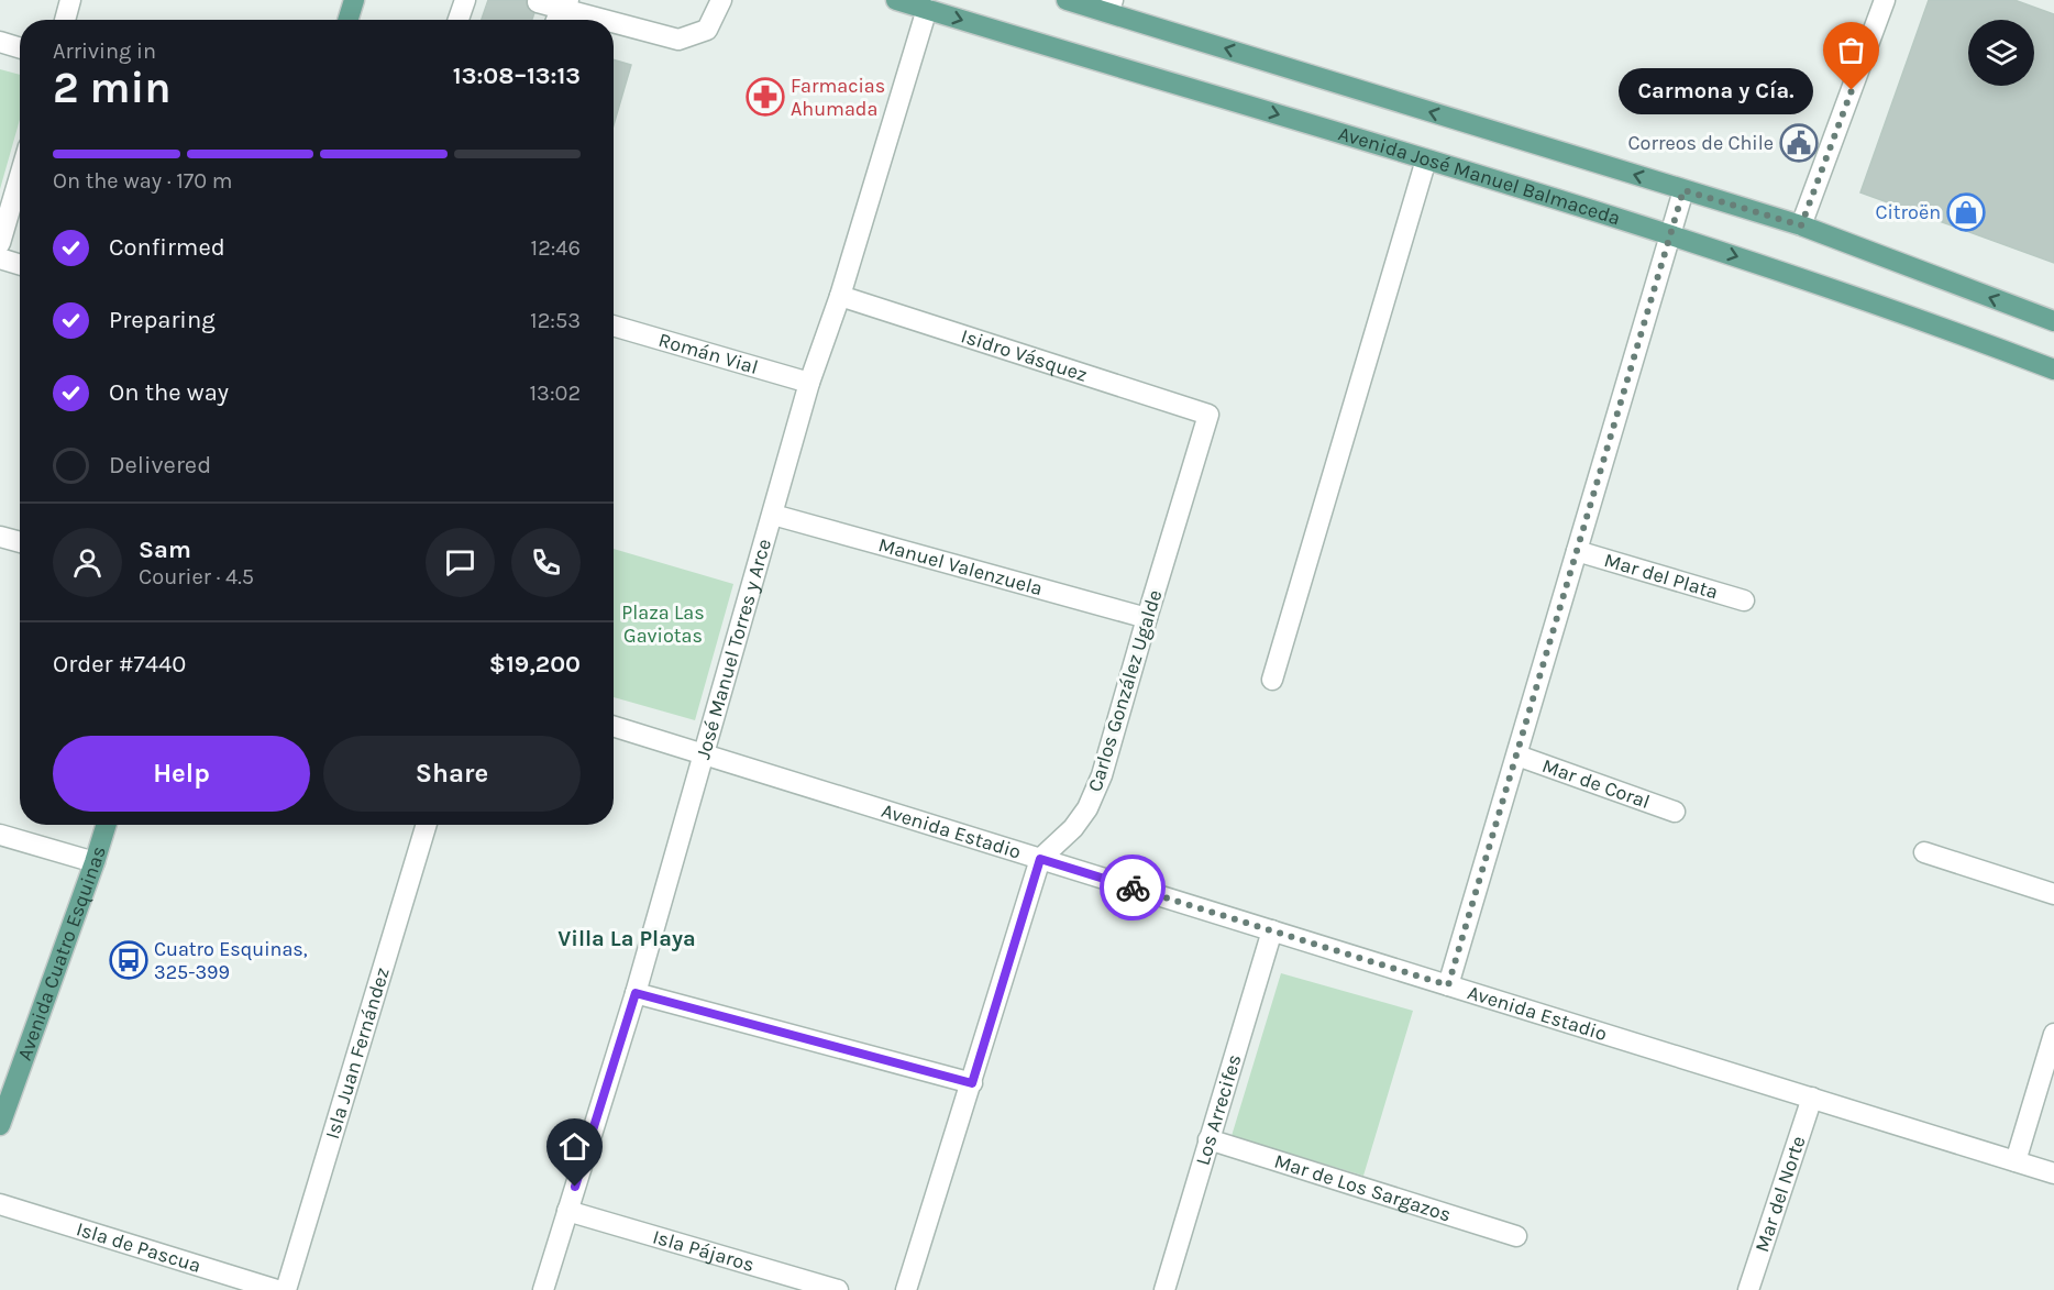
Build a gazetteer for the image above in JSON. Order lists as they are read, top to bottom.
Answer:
{
  "streets": {
    "main road": ["Avenida José Manuel Balmaceda", "Avenida Cuatro Esquinas"],
    "street": [
      "Román Vial",
      "Isidro Vásquez",
      "Manuel Valenzuela",
      "Mar del Plata",
      "José Manuel Torres y Arce",
      "Carlos González Ugalde",
      "Mar de Coral",
      "Avenida Estadio",
      "Isla Juan Fernández",
      "Los Arrecifes",
      "Mar de Los Sargazos",
      "Mar del Norte",
      "Isla de Pascua",
      "Isla Pájaros"
    ]
  },
  "crossings": [
    ["Avenida José Manuel Balmaceda", "José Manuel Torres y Arce"],
    ["Román Vial", "José Manuel Torres y Arce"],
    ["Isidro Vásquez", "José Manuel Torres y Arce"],
    ["Isidro Vásquez", "Carlos González Ugalde"],
    ["Manuel Valenzuela", "José Manuel Torres y Arce"],
    ["Manuel Valenzuela", "Carlos González Ugalde"],
    ["José Manuel Torres y Arce", "Avenida Estadio"],
    ["José Manuel Torres y Arce", "Isla Pájaros"],
    ["Carlos González Ugalde", "Avenida Estadio"],
    ["Avenida Estadio", "Los Arrecifes"],
    ["Avenida Estadio", "Mar del Norte"],
    ["Los Arrecifes", "Mar de Los Sargazos"]
  ],
  "districts": ["Villa La Playa"],
  "parks": ["Plaza Las Gaviotas"],
  "places": {
    "other": ["Carmona y Cía."],
    "pharmacy": ["Farmacias Ahumada"],
    "public building": ["Correos de Chile"],
    "shop": ["Citroën"],
    "bus stop": ["Cuatro Esquinas, 325-399"]
  },
  "page": {
    "heading": ["2 min", "Arriving in", "13:08–13:13"],
    "panel": [
      "Sam",
      "Courier · 4.5",
      "Order #7440",
      "$19,200"
    ],
    "bubble": "Carmona y Cía.",
    "bar": "On the way · 170 m",
    "list": [
      ["Confirmed", "12:46"],
      ["Preparing", "12:53"],
      ["On the way", "13:02"],
      "Delivered"
    ],
    "buttons": ["Help", "Share"]
  }
}
